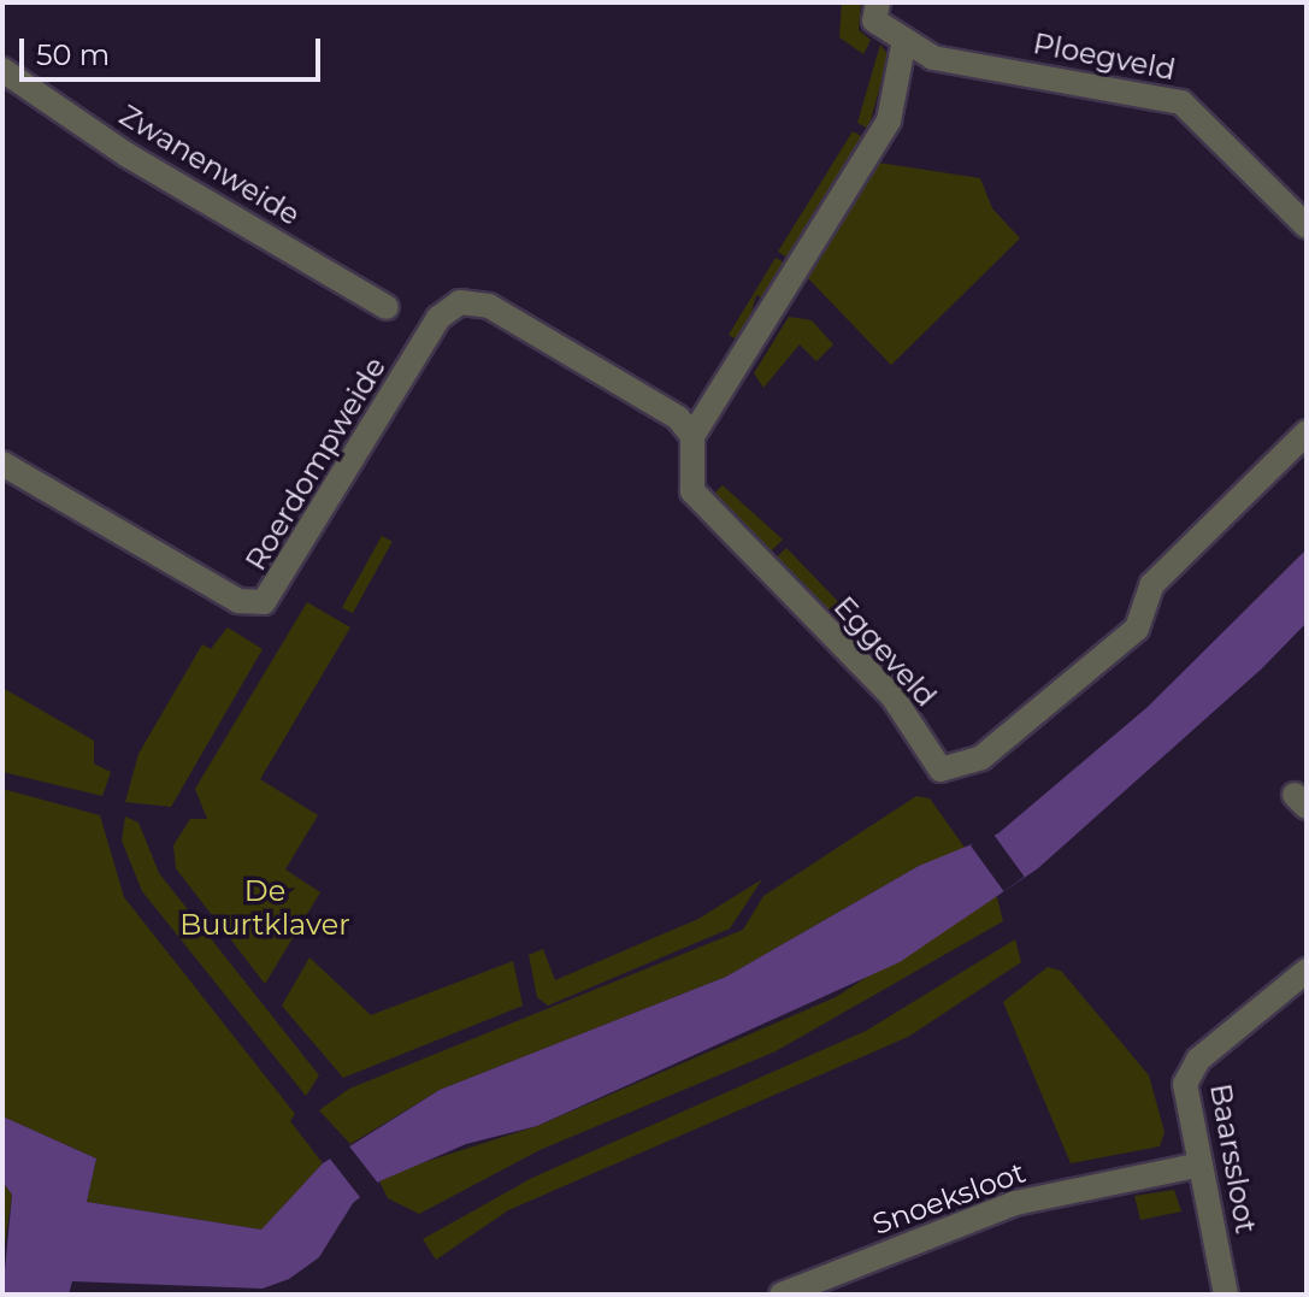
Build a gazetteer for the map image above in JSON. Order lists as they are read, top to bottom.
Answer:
{
  "streets": {
    "street": [
      "Ploegveld",
      "Zwanenweide",
      "Roerdompweide",
      "Eggeveld",
      "Baarssloot",
      "Snoeksloot"
    ]
  },
  "crossings": [
    ["Roerdompweide", "Eggeveld"],
    ["Baarssloot", "Snoeksloot"]
  ],
  "parks": ["De Buurtklaver"],
  "scale_bar": "50 m"
}
